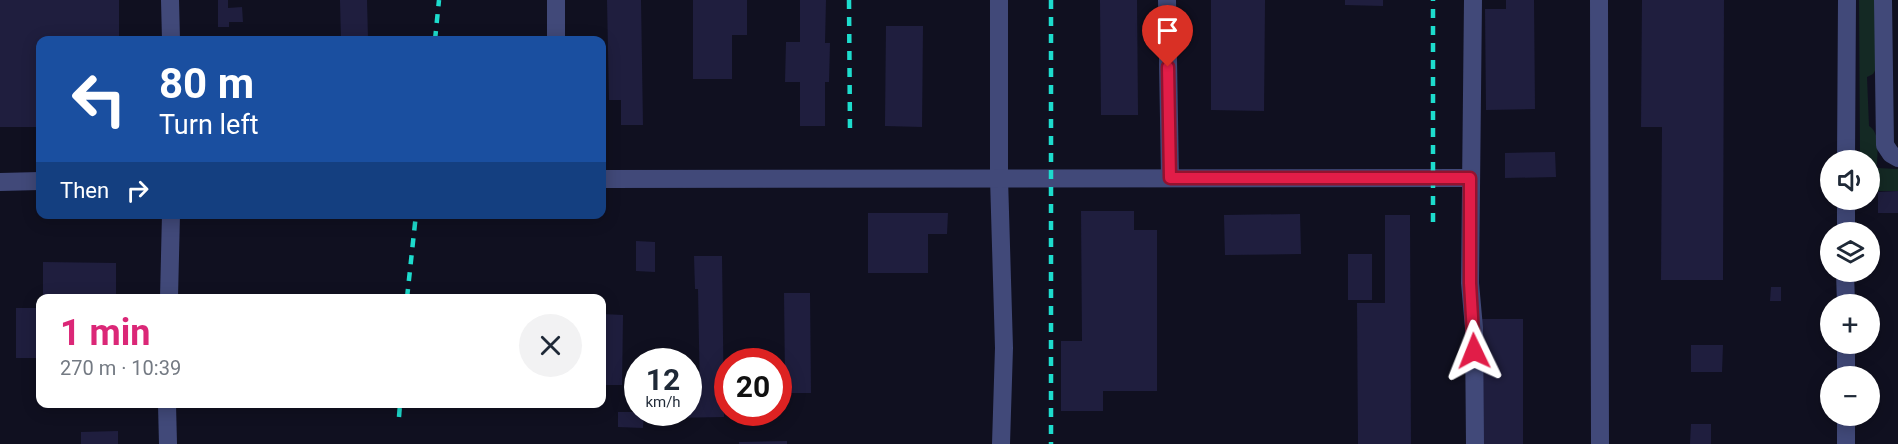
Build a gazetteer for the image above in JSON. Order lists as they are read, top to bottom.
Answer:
{
  "page": {
    "turn": ["80 m", "Turn left"],
    "map_buttons": ["+", "−"],
    "then": "Then",
    "heading": ["1 min", "270 m · 10:39"],
    "speed": "12 km/h",
    "limit": "20"
  }
}
